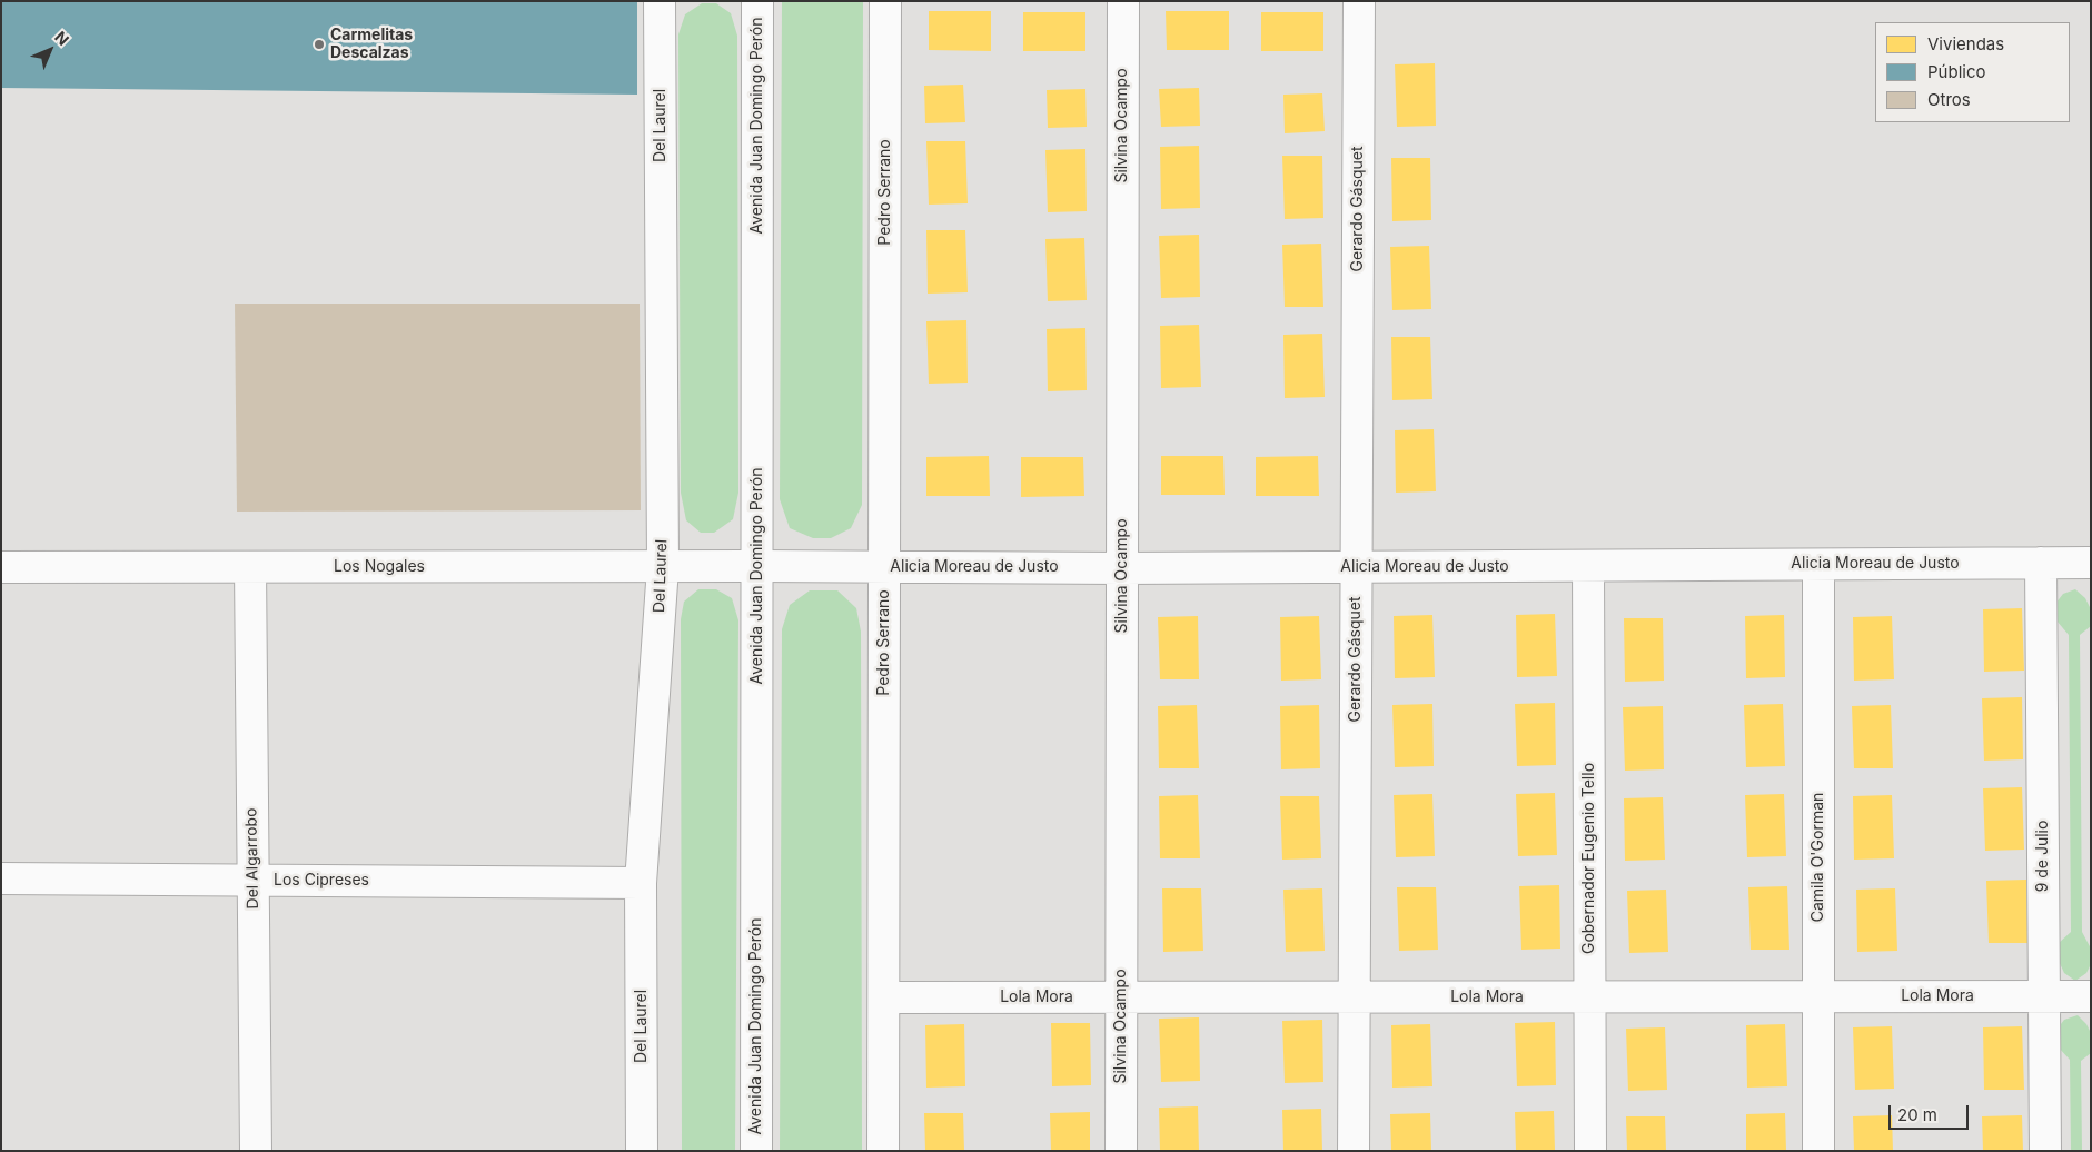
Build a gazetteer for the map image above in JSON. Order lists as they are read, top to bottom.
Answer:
{
  "streets": {
    "street": [
      "Del Laurel",
      "Avenida Juan Domingo Perón",
      "Silvina Ocampo",
      "Pedro Serrano",
      "Gerardo Gásquet",
      "Alicia Moreau de Justo",
      "Los Nogales",
      "9 de Julio",
      "Camila O'Gorman",
      "Del Algarrobo",
      "Gobernador Eugenio Tello",
      "Los Cipreses",
      "Lola Mora"
    ]
  },
  "crossings": [
    ["Del Laurel", "Los Nogales"],
    ["Del Laurel", "Los Cipreses"],
    ["Avenida Juan Domingo Perón", "Alicia Moreau de Justo"],
    ["Avenida Juan Domingo Perón", "Los Nogales"],
    ["Silvina Ocampo", "Alicia Moreau de Justo"],
    ["Silvina Ocampo", "Lola Mora"],
    ["Pedro Serrano", "Alicia Moreau de Justo"],
    ["Pedro Serrano", "Lola Mora"],
    ["Gerardo Gásquet", "Alicia Moreau de Justo"],
    ["Gerardo Gásquet", "Lola Mora"],
    ["Alicia Moreau de Justo", "Los Nogales"],
    ["Alicia Moreau de Justo", "9 de Julio"],
    ["Alicia Moreau de Justo", "Camila O'Gorman"],
    ["Alicia Moreau de Justo", "Gobernador Eugenio Tello"],
    ["Los Nogales", "Del Algarrobo"],
    ["9 de Julio", "Lola Mora"],
    ["Camila O'Gorman", "Lola Mora"],
    ["Del Algarrobo", "Los Cipreses"],
    ["Gobernador Eugenio Tello", "Lola Mora"]
  ],
  "places": ["Carmelitas Descalzas"],
  "legend": ["Viviendas", "Público", "Otros"],
  "scale_bar": "20 m",
  "north": "top right"
}
